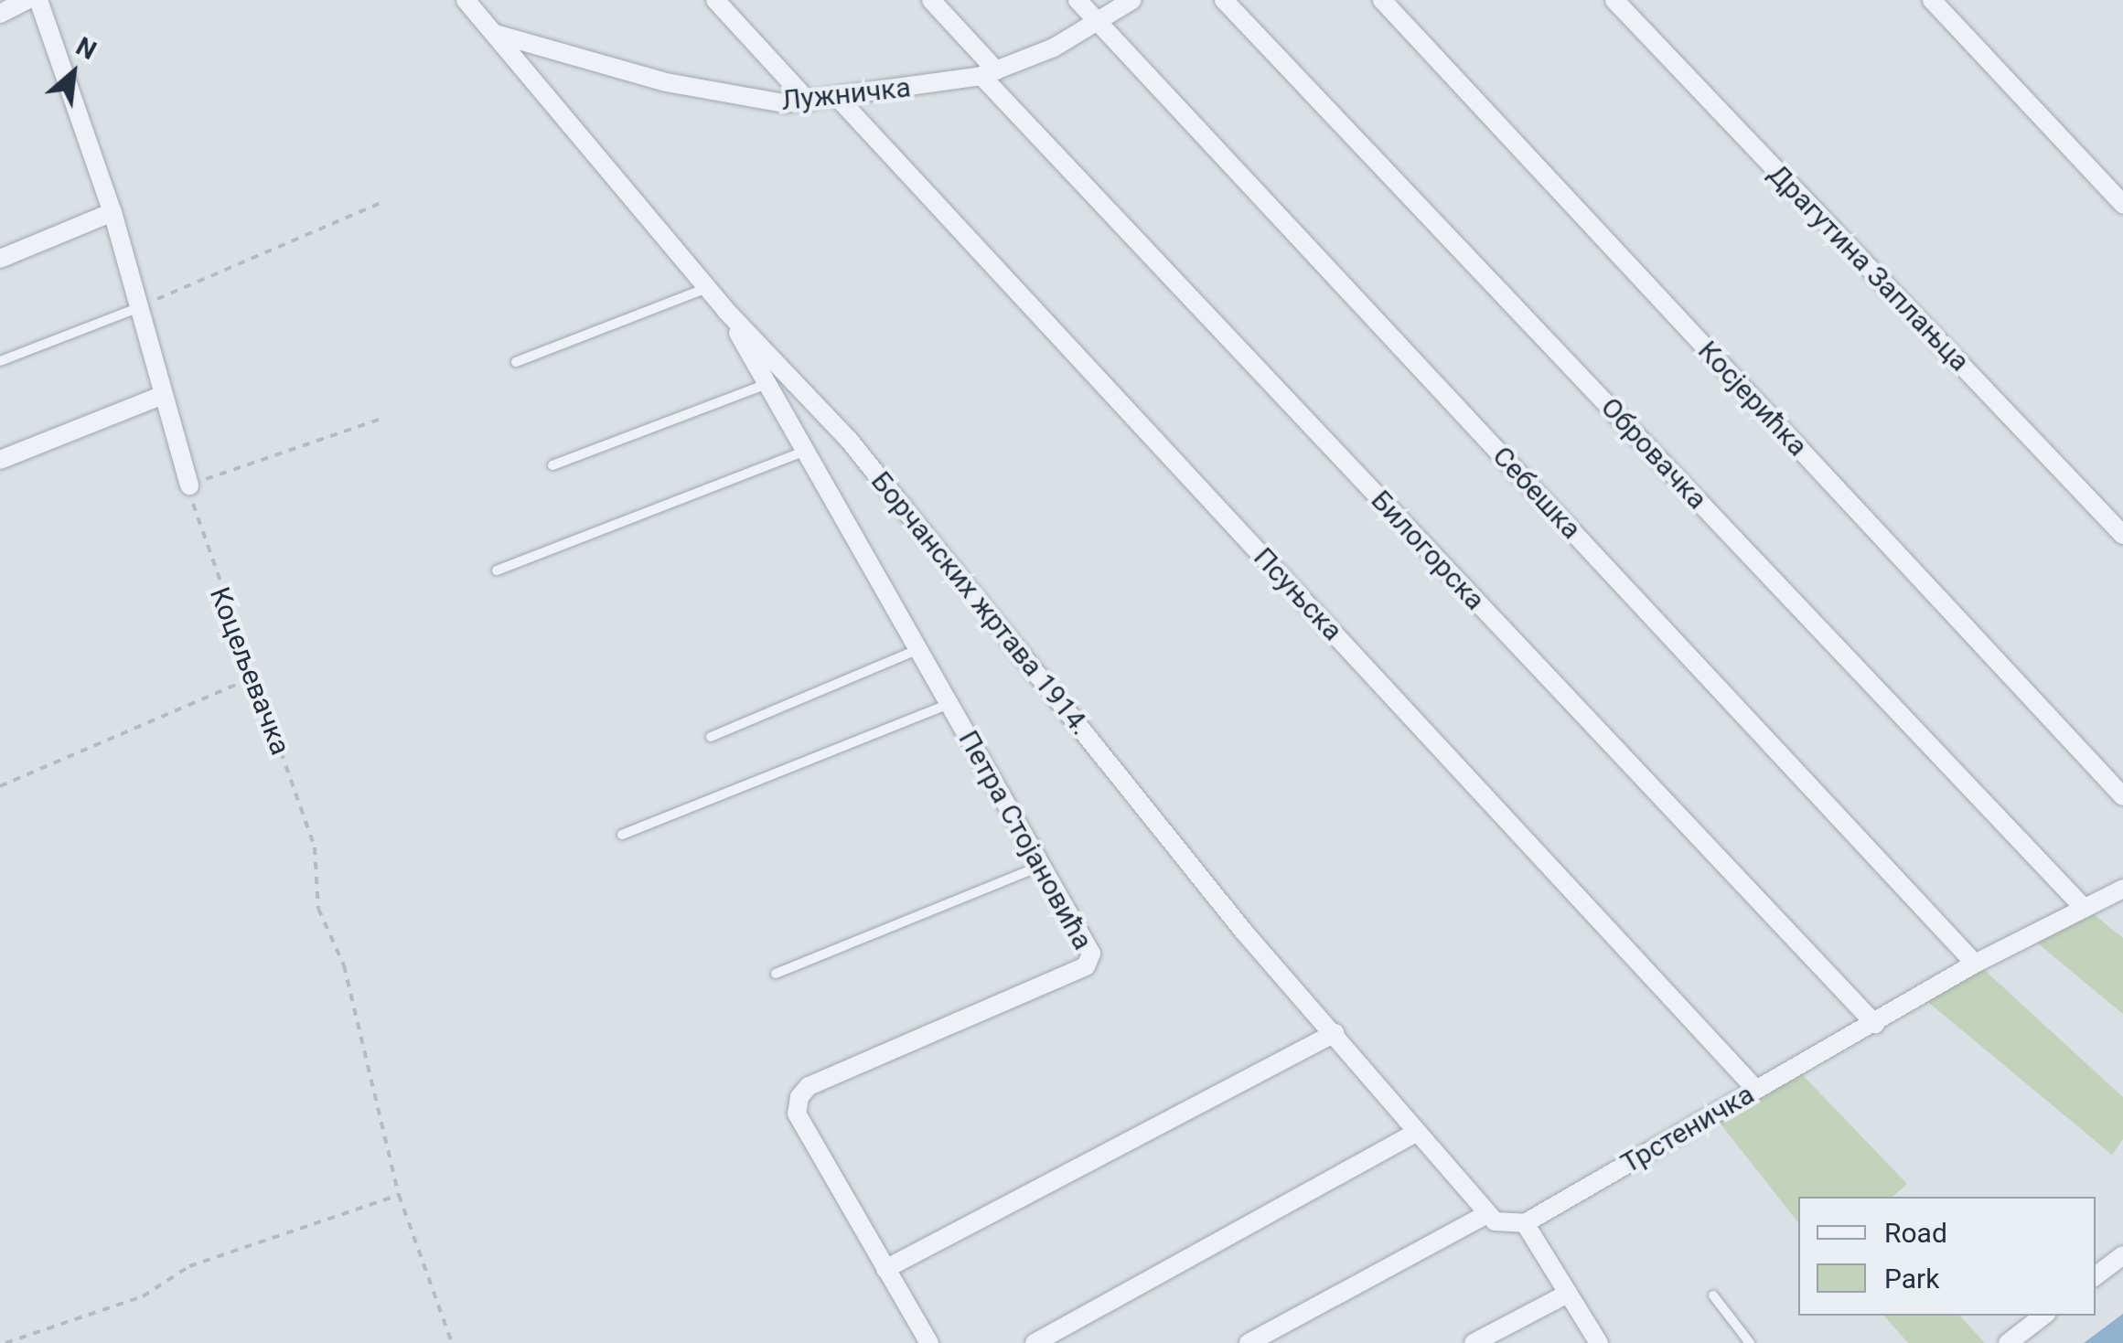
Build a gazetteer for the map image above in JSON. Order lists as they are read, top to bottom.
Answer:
{
  "streets": {
    "street": [
      "Лужничка",
      "Драгутина Заплањца",
      "Косјерићка",
      "Обровачка",
      "Себешка",
      "Билогорска",
      "Псуњска",
      "Борчанских жртава 1914.",
      "Петра Стојановића",
      "Трстеничка"
    ],
    "path": ["Коцељевачка"]
  },
  "crossings": [
    ["Лужничка", "Себешка"],
    ["Лужничка", "Билогорска"],
    ["Лужничка", "Псуњска"],
    ["Лужничка", "Борчанских жртава 1914."],
    ["Обровачка", "Трстеничка"],
    ["Себешка", "Трстеничка"],
    ["Билогорска", "Трстеничка"],
    ["Псуњска", "Трстеничка"],
    ["Борчанских жртава 1914.", "Петра Стојановића"]
  ],
  "legend": ["Road", "Park"],
  "north": "top right"
}
